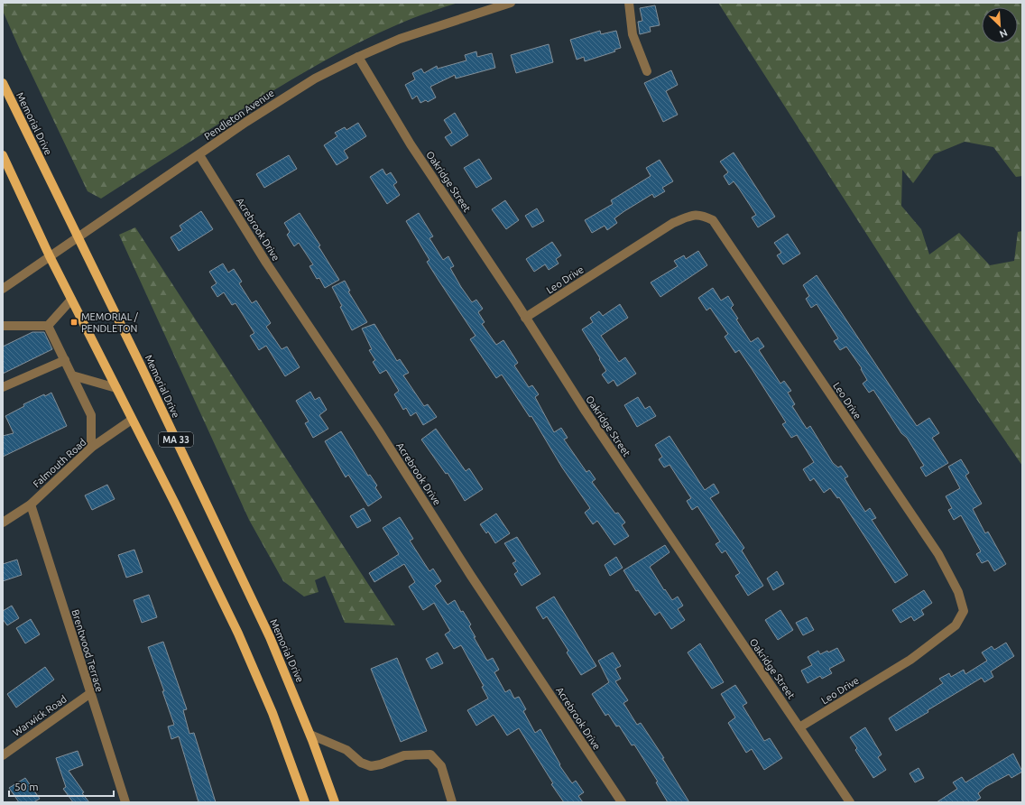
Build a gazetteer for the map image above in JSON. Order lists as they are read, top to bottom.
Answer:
{
  "streets": {
    "main road": ["Memorial Drive", "MA 33"],
    "street": [
      "Pendleton Avenue",
      "Oakridge Street",
      "Acrebrook Drive",
      "Leo Drive",
      "Falmouth Road",
      "Brentwood Terrace",
      "Warwick Road"
    ]
  },
  "crossings": [
    ["Pendleton Avenue", "Memorial Drive"],
    ["Pendleton Avenue", "Oakridge Street"],
    ["Pendleton Avenue", "Acrebrook Drive"],
    ["Pendleton Avenue", "MA 33"],
    ["Oakridge Street", "Leo Drive"],
    ["MA 33", "Falmouth Road"],
    ["Falmouth Road", "Brentwood Terrace"],
    ["Brentwood Terrace", "Warwick Road"]
  ],
  "places": {
    "transit": ["MEMORIAL / PENDLETON"]
  },
  "scale_bar": "50 m",
  "north": "bottom right"
}
